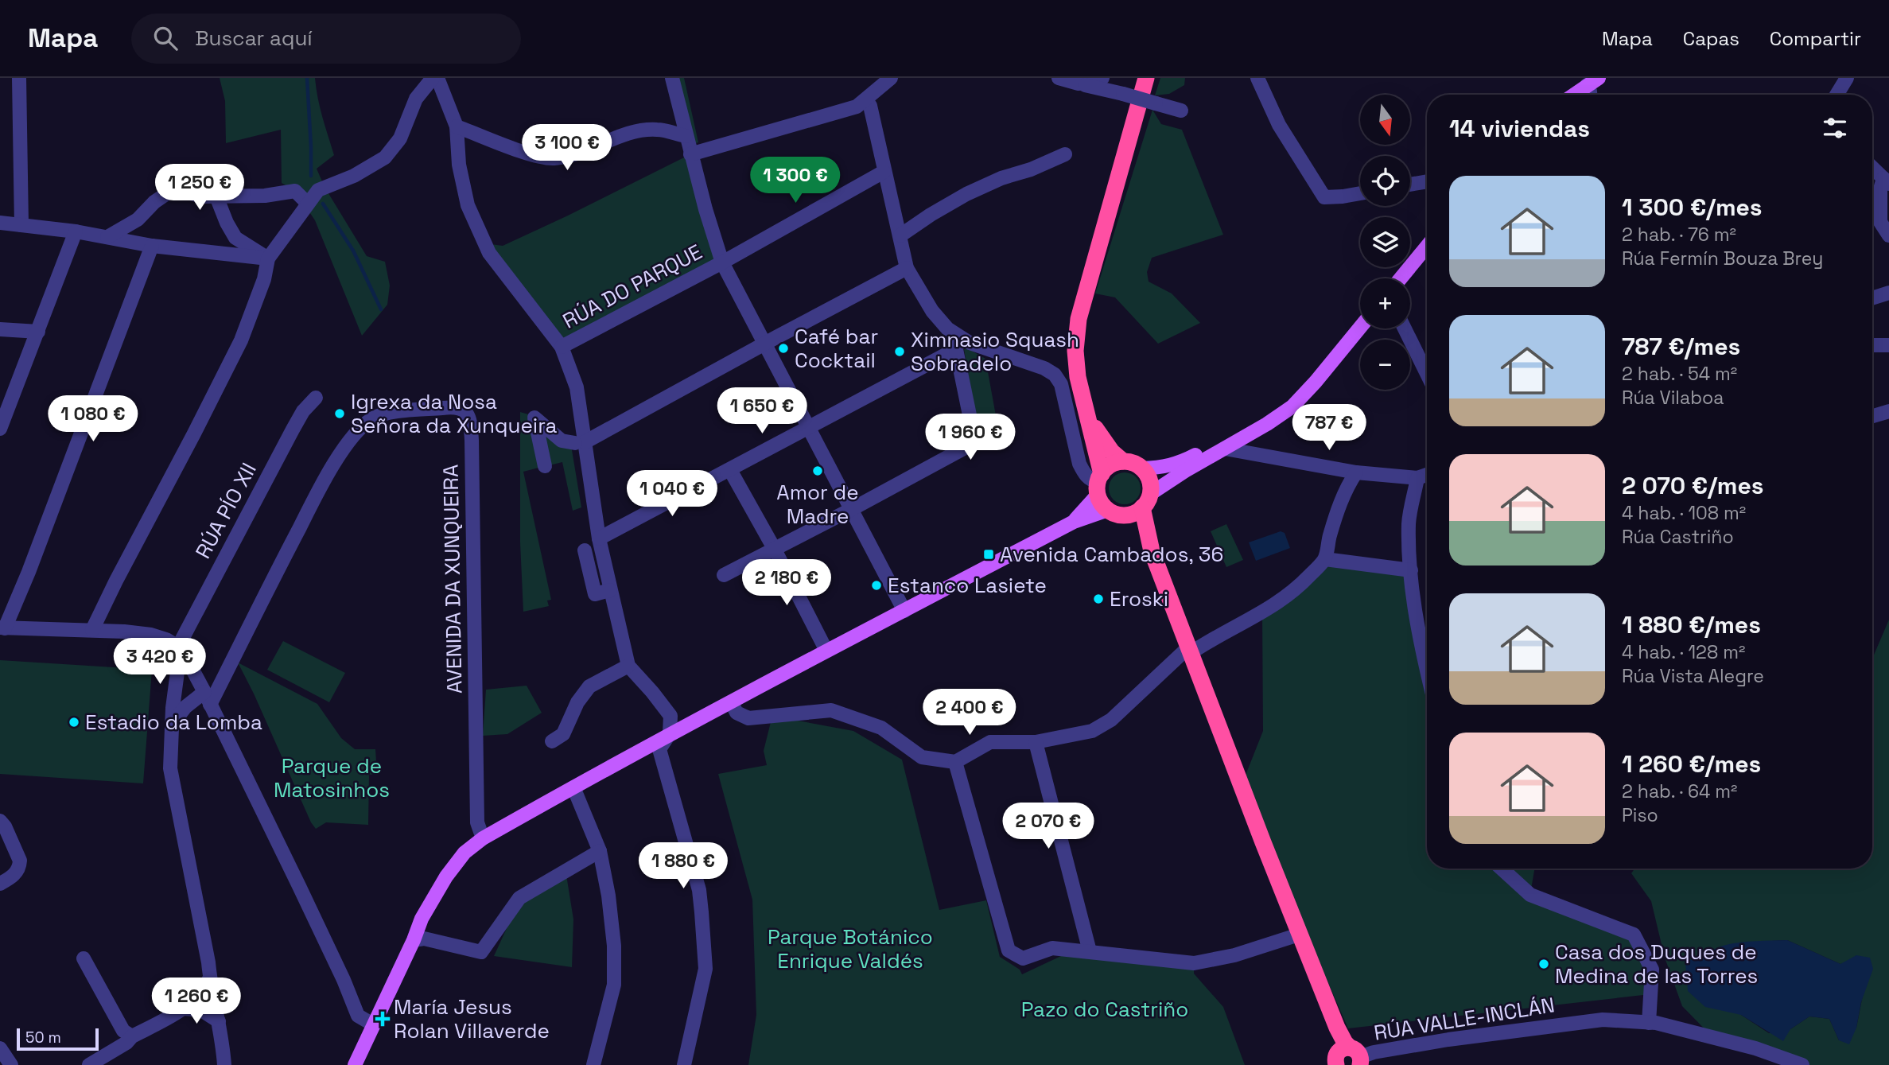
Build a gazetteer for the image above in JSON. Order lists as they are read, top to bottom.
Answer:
{
  "streets": {
    "street": [
      "RÚA DO PARQUE",
      "RÚA PÍO XII",
      "AVENIDA DA XUNQUEIRA",
      "RÚA VALLE-INCLÁN"
    ]
  },
  "parks": ["Parque de Matosinhos", "Parque Botánico Enrique Valdés", "Pazo do Castriño"],
  "places": {
    "other": [
      "Café bar Cocktail",
      "Ximnasio Squash Sobradelo",
      "Igrexa da Nosa Señora da Xunqueira",
      "Amor de Madre",
      "Estanco Lasiete",
      "Eroski",
      "Estadio da Lomba",
      "Casa dos Duques de Medina de las Torres"
    ],
    "transit": ["Avenida Cambados, 36"],
    "health": ["María Jesus Rolan Villaverde"]
  },
  "scale_bar": "50 m",
  "north": "bottom",
  "page": {
    "header": "Mapa",
    "search": "Buscar aquí",
    "nav": ["Mapa", "Capas", "Compartir"],
    "map_buttons": ["+", "−"],
    "heading": "14 viviendas",
    "price": [
      "3 100 €",
      "1 300 €",
      "1 250 €",
      "1 650 €",
      "1 080 €",
      "787 €",
      "1 960 €",
      "1 040 €",
      "2 180 €",
      "3 420 €",
      "2 400 €",
      "2 070 €",
      "1 880 €",
      "1 260 €"
    ],
    "list": [
      {
        "name": "1 300 €/mes",
        "note": "2 hab. · 76 m² · Rúa Fermín Bouza Brey"
      },
      {
        "name": "787 €/mes",
        "note": "2 hab. · 54 m² · Rúa Vilaboa"
      },
      {
        "name": "2 070 €/mes",
        "note": "4 hab. · 108 m² · Rúa Castriño"
      },
      {
        "name": "1 880 €/mes",
        "note": "4 hab. · 128 m² · Rúa Vista Alegre"
      },
      {
        "name": "1 260 €/mes",
        "note": "2 hab. · 64 m² · Piso"
      }
    ],
    "scale": "50 m"
  }
}
